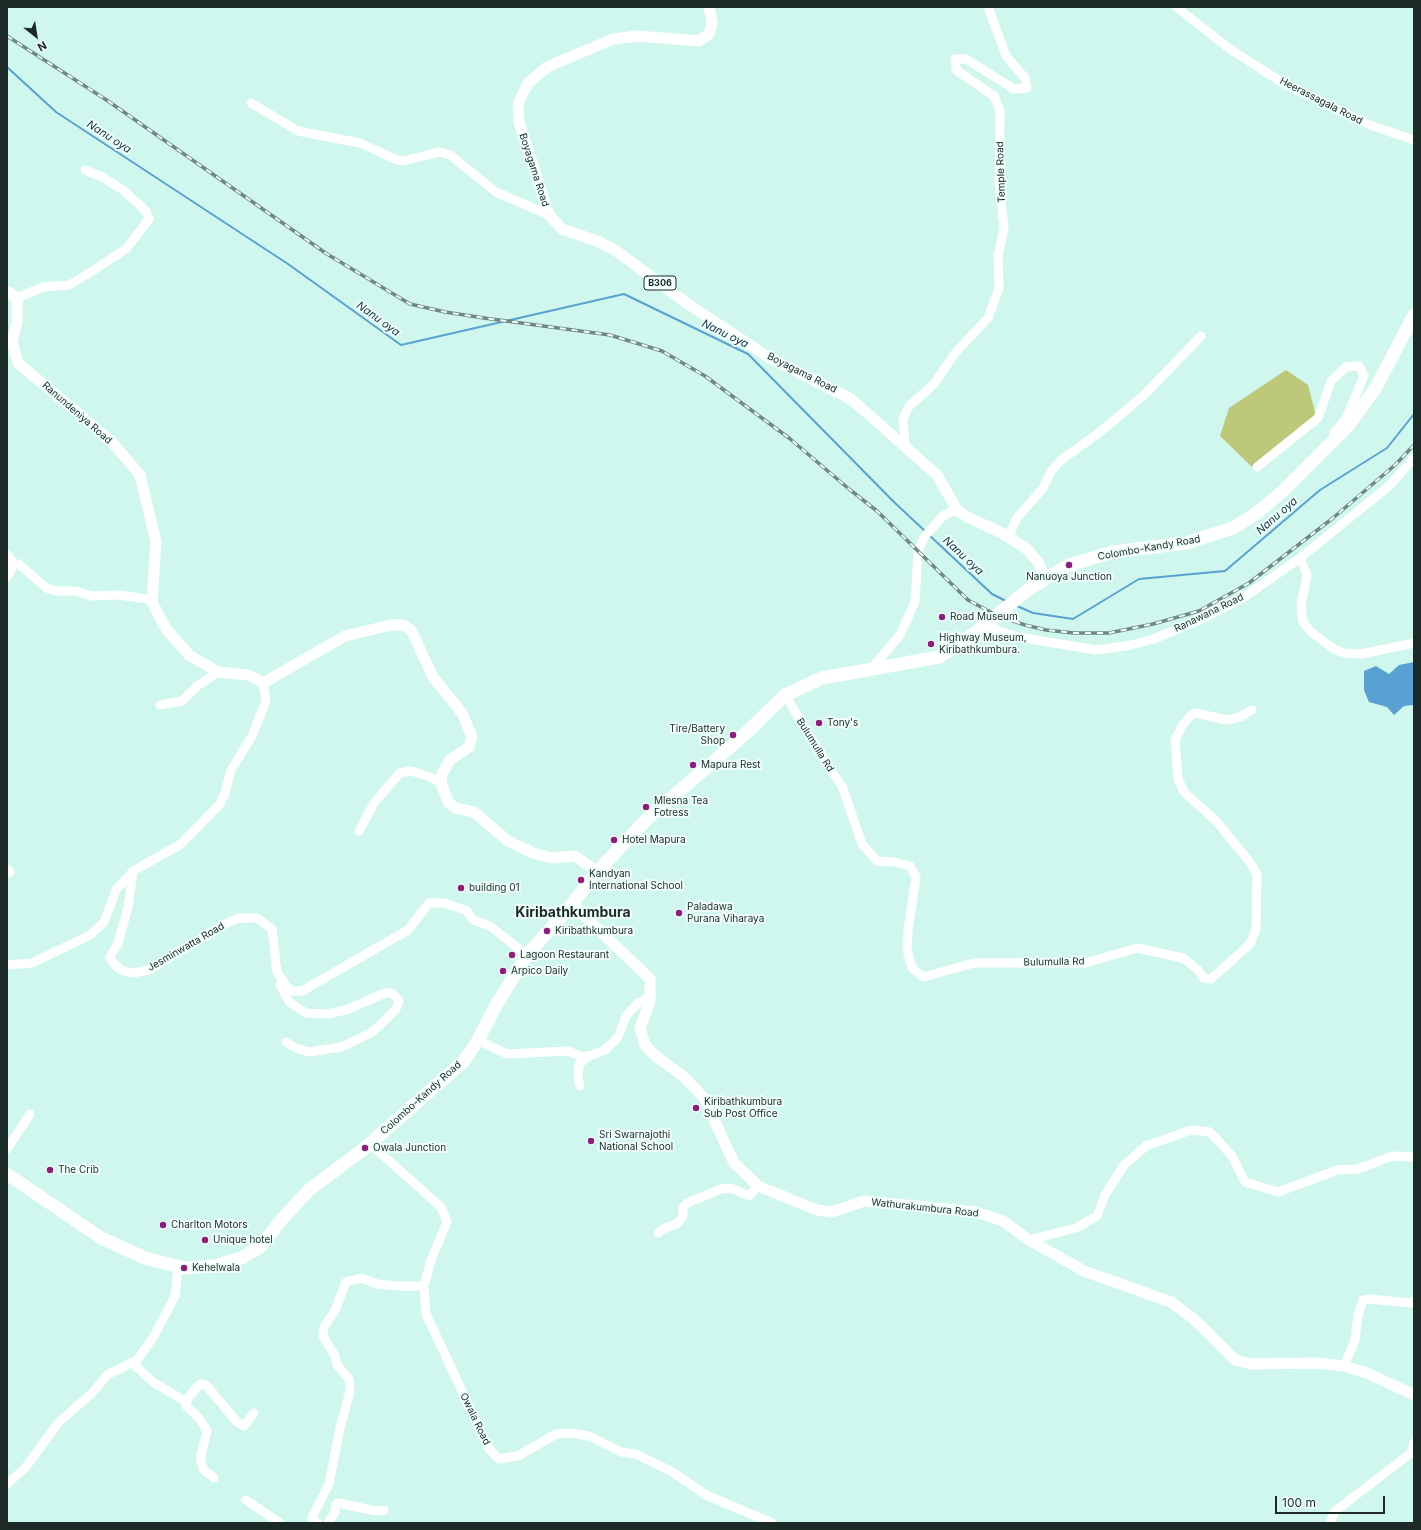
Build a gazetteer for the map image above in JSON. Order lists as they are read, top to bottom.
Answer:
{
  "streets": {
    "highway": ["Colombo-Kandy Road"],
    "main road": [
      "Boyagama Road",
      "B306",
      "Ranundeniya Road",
      "Wathurakumbura Road"
    ],
    "street": [
      "Heerassagala Road",
      "Temple Road",
      "Ranawana Road",
      "Bulumulla Rd",
      "Jesminwatta Road",
      "Owala Road"
    ]
  },
  "crossings": [
    ["Boyagama Road", "Temple Road"],
    ["Boyagama Road", "Colombo-Kandy Road"],
    ["Colombo-Kandy Road", "Ranawana Road"],
    ["Colombo-Kandy Road", "Bulumulla Rd"],
    ["Colombo-Kandy Road", "Owala Road"]
  ],
  "districts": ["Kiribathkumbura"],
  "water": ["Nanu oya"],
  "places": [
    "Nanuoya Junction",
    "Road Museum",
    "Highway Museum, Kiribathkumbura.",
    "Tony's",
    "Tire/Battery Shop",
    "Mapura Rest",
    "Mlesna Tea Fotress",
    "Hotel Mapura",
    "Kandyan International School",
    "building 01",
    "Paladawa Purana Viharaya",
    "Kiribathkumbura",
    "Lagoon Restaurant",
    "Arpico Daily",
    "Kiribathkumbura Sub Post Office",
    "Sri Swarnajothi National School",
    "Owala Junction",
    "The Crib",
    "Charlton Motors",
    "Unique hotel",
    "Kehelwala"
  ],
  "scale_bar": "100 m",
  "north": "bottom right"
}
